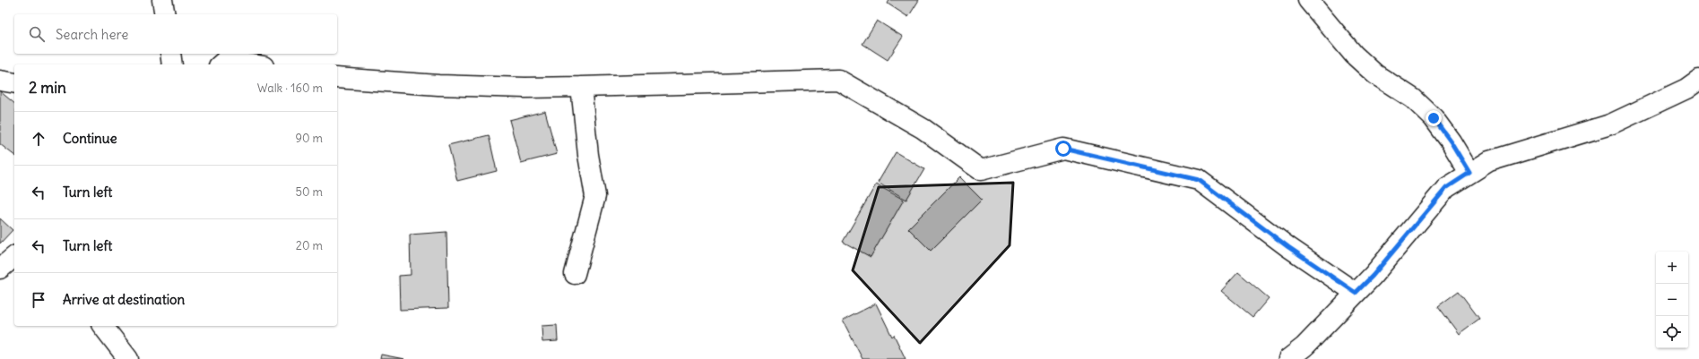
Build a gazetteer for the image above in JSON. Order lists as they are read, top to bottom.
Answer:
{
  "page": {
    "search": "Search here",
    "heading": ["2 min", "Walk · 160 m"],
    "list": [
      ["Continue", "90 m"],
      ["Turn left", "50 m"],
      ["Turn left", "20 m"],
      "Arrive at destination"
    ],
    "map_buttons": ["+", "−"]
  }
}
